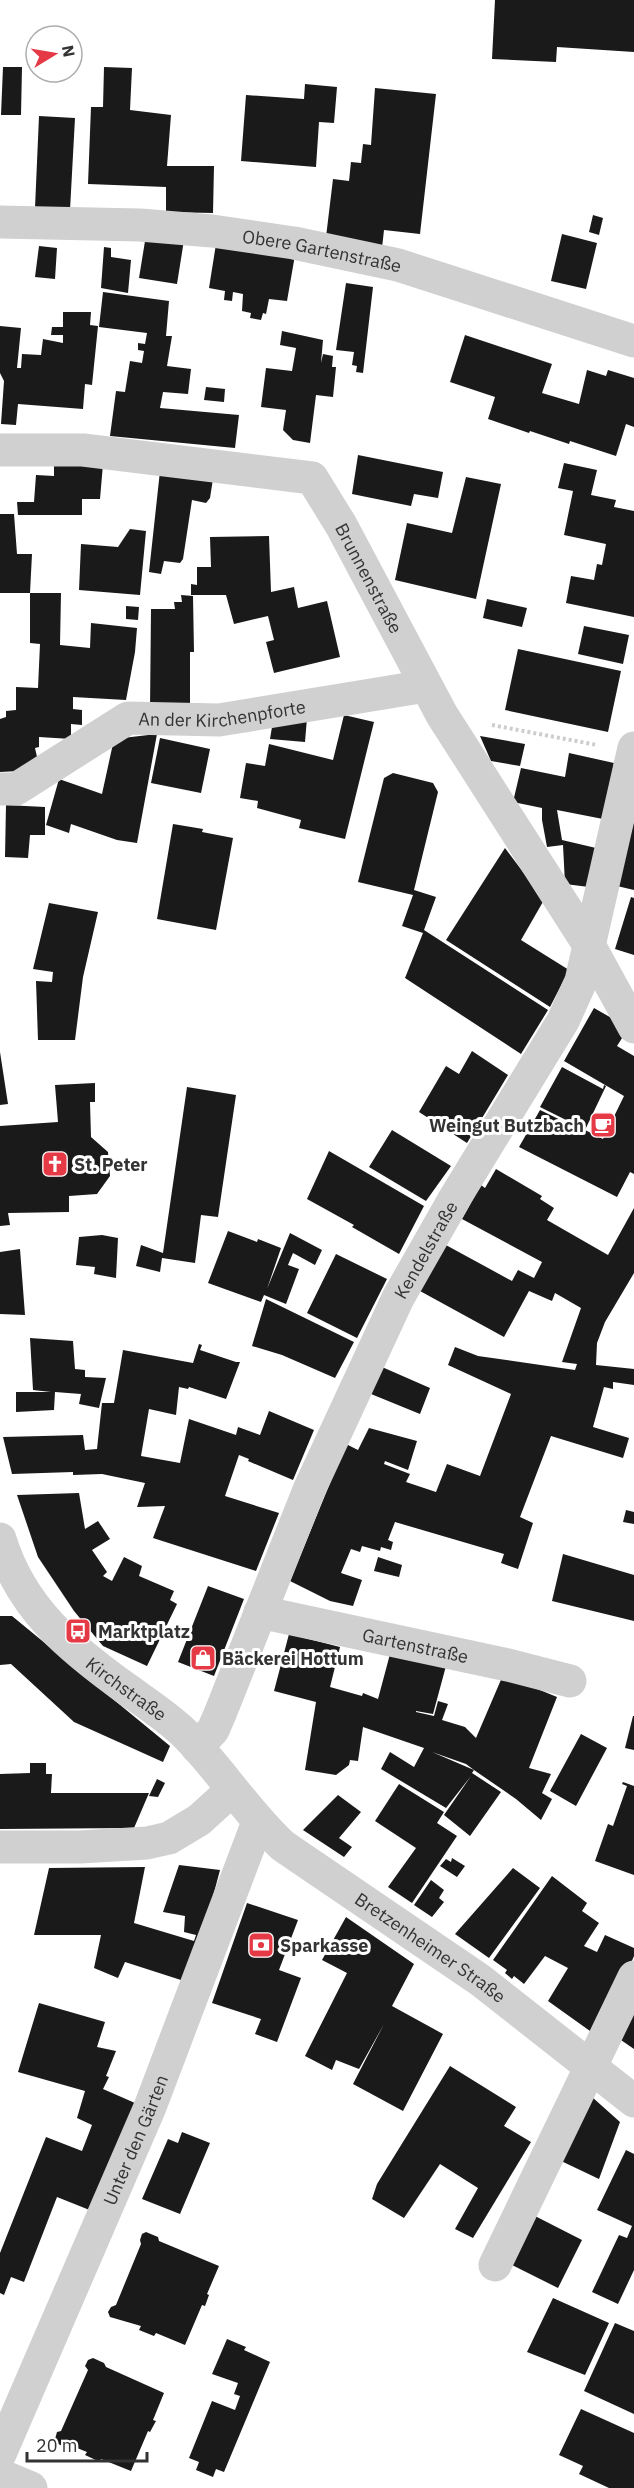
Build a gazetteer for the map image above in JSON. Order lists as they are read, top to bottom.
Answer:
{
  "streets": {
    "street": [
      "Obere Gartenstraße",
      "Brunnenstraße",
      "An der Kirchenpforte",
      "Kendelstraße",
      "Gartenstraße",
      "Kirchstraße",
      "Bretzenheimer Straße",
      "Unter den Gärten"
    ]
  },
  "crossings": [
    ["Brunnenstraße", "An der Kirchenpforte"],
    ["Brunnenstraße", "Kendelstraße"],
    ["Kendelstraße", "Gartenstraße"],
    ["Kendelstraße", "Kirchstraße"],
    ["Kendelstraße", "Bretzenheimer Straße"],
    ["Kirchstraße", "Bretzenheimer Straße"],
    ["Bretzenheimer Straße", "Unter den Gärten"]
  ],
  "places": {
    "cafe": ["Weingut Butzbach"],
    "church": ["St. Peter"],
    "bus stop": ["Marktplatz"],
    "shop": ["Bäckerei Hottum"],
    "bank": ["Sparkasse"]
  },
  "scale_bar": "20 m",
  "north": "right"
}
